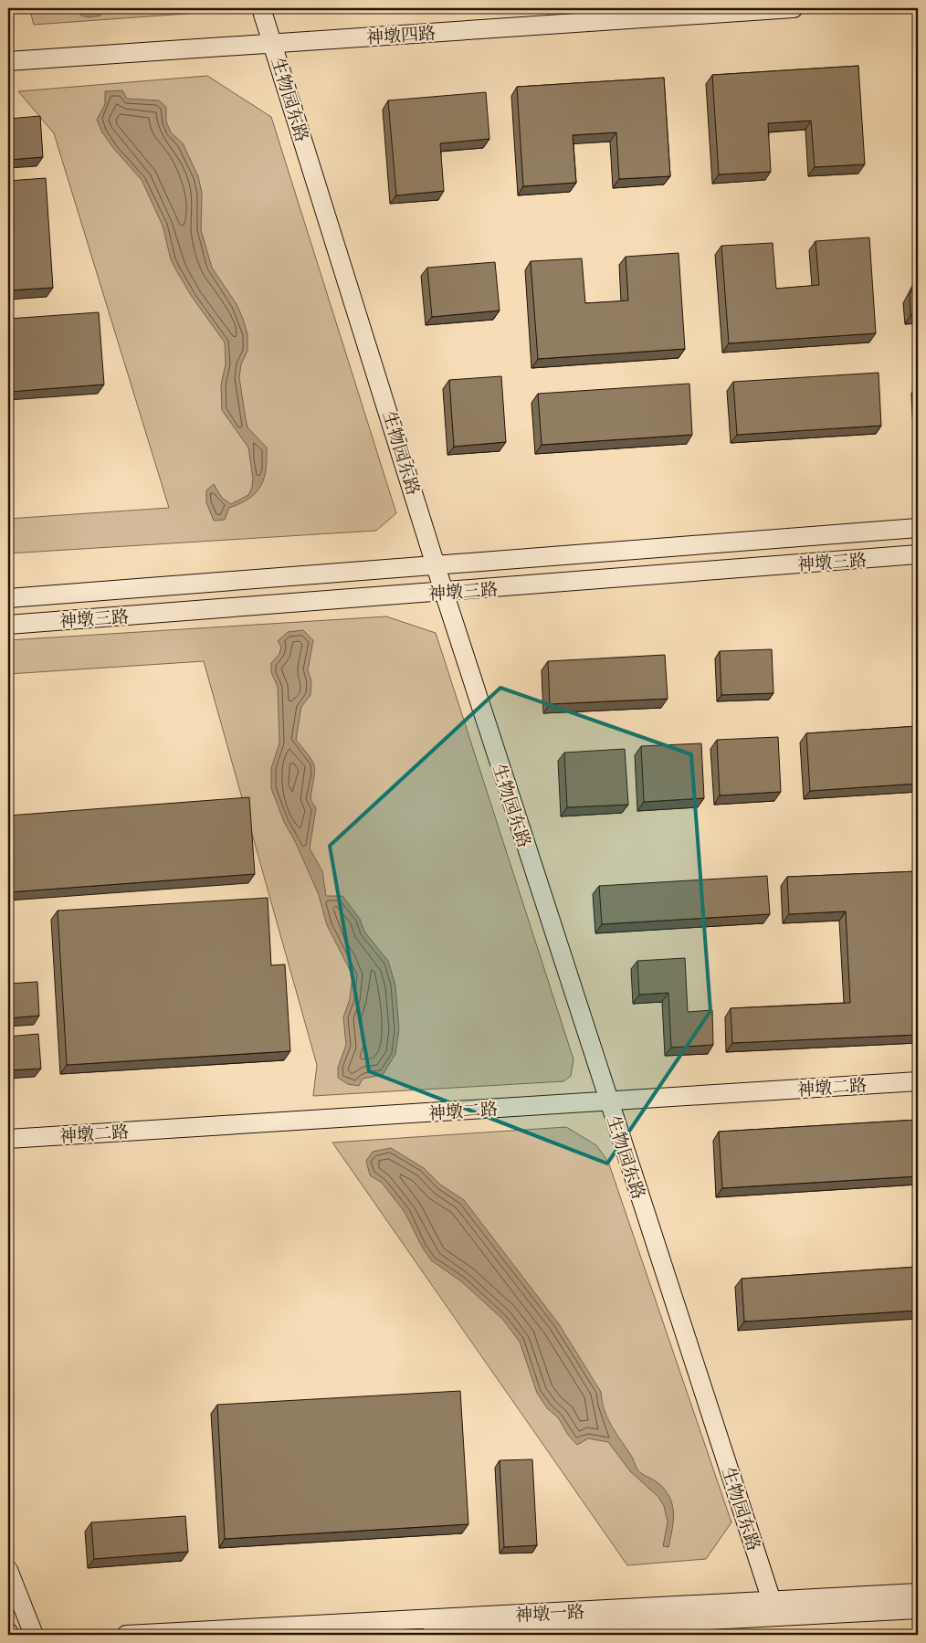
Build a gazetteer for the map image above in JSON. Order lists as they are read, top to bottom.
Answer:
{
  "streets": {
    "street": [
      "神墩四路",
      "生物园东路",
      "神墩三路",
      "神墩二路",
      "神墩一路"
    ]
  },
  "crossings": [
    ["神墩四路", "生物园东路"],
    ["生物园东路", "神墩三路"],
    ["生物园东路", "神墩二路"],
    ["生物园东路", "神墩一路"]
  ]
}
